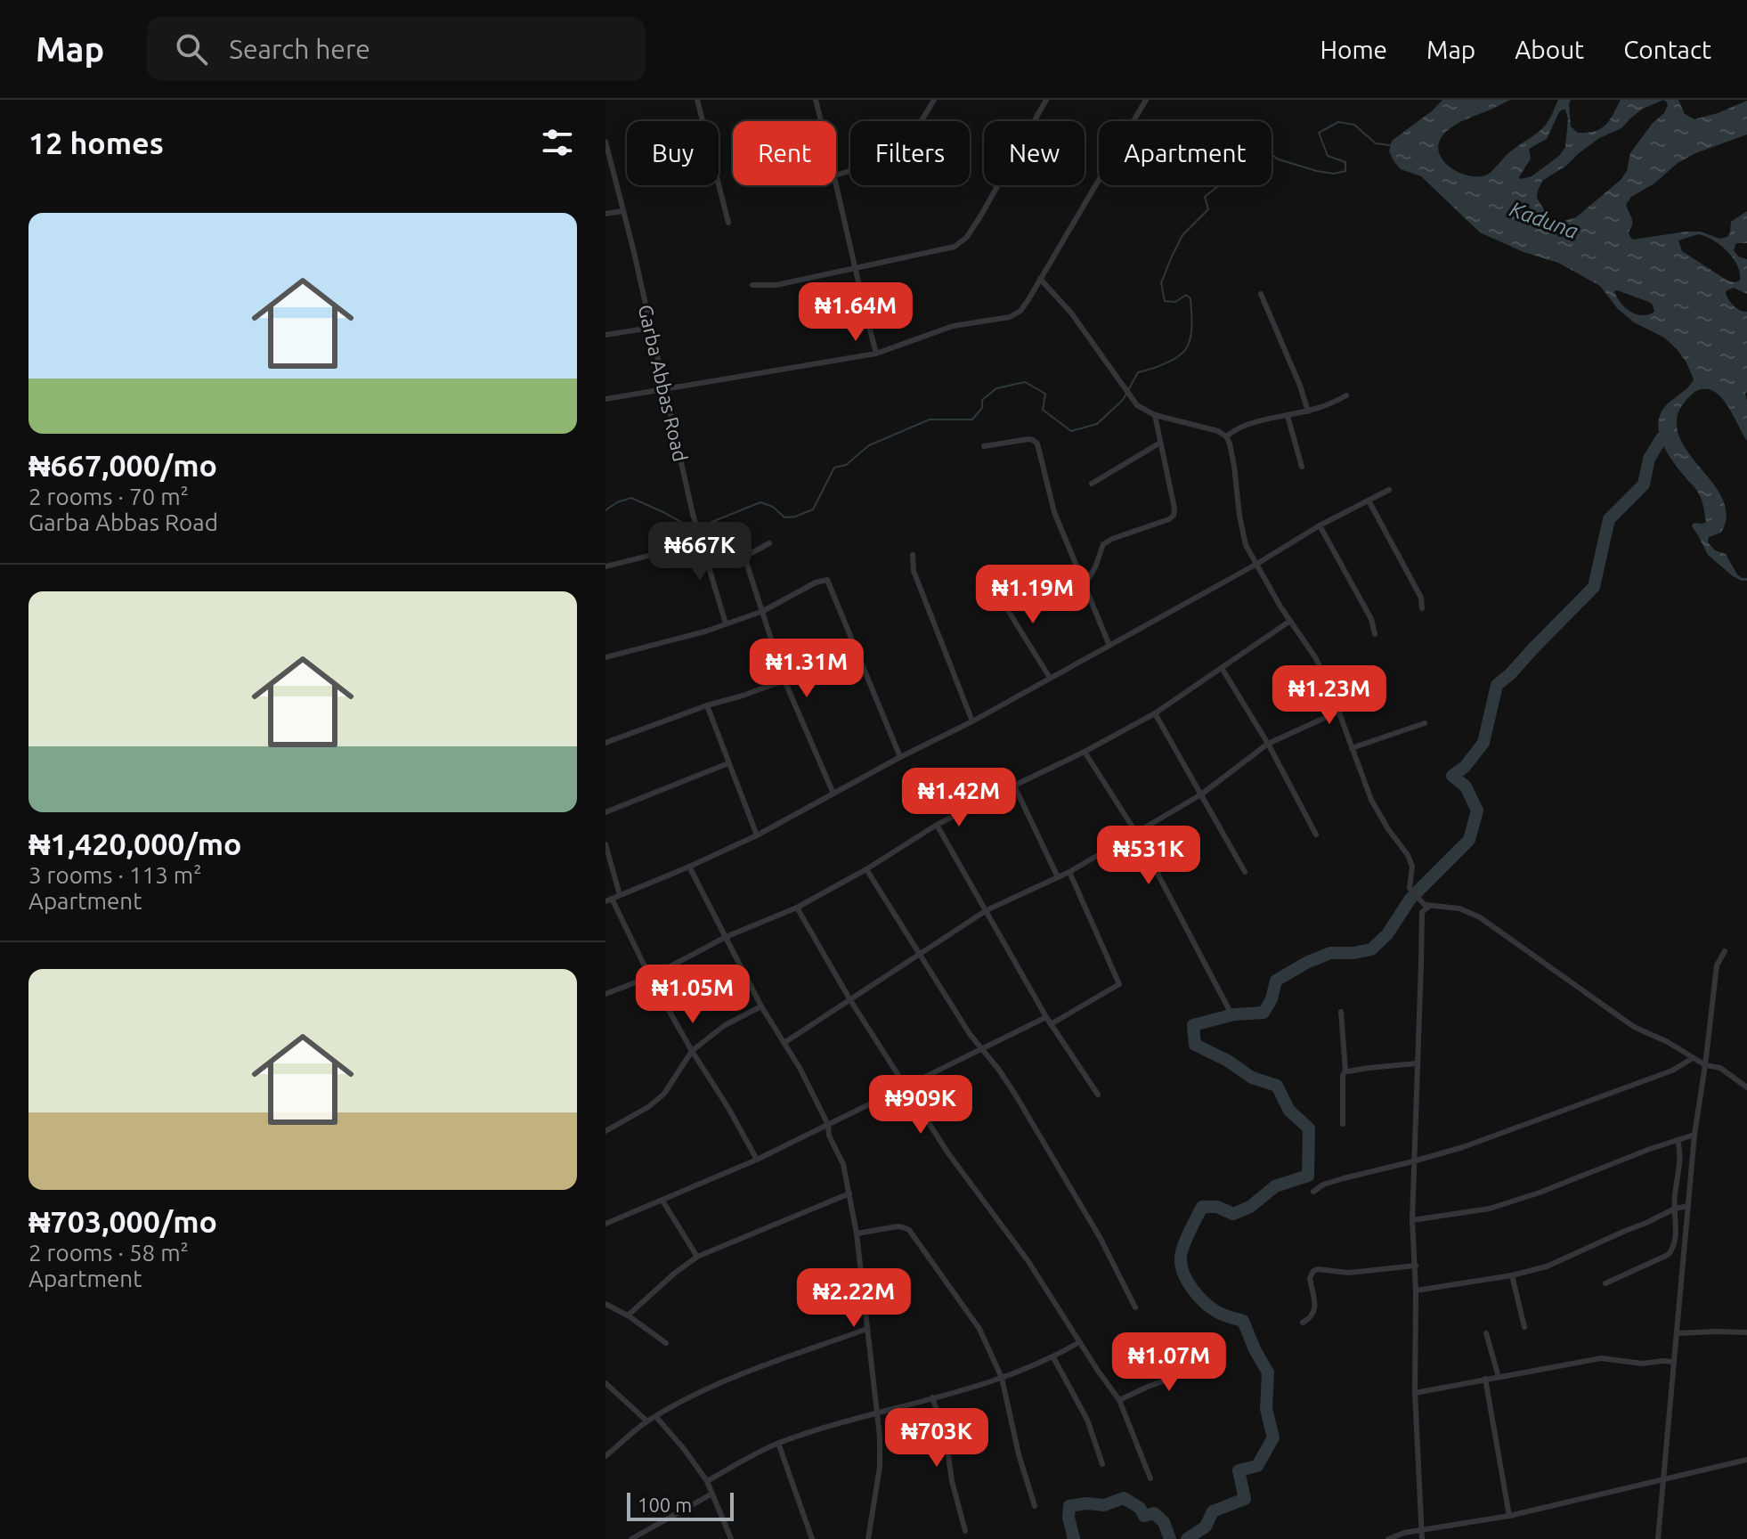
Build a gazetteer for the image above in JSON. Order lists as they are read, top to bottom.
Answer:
{
  "streets": {
    "street": ["Garba Abbas Road"]
  },
  "water": ["Kaduna"],
  "scale_bar": "100 m",
  "page": {
    "header": "Map",
    "search": "Search here",
    "nav": [
      "Home",
      "Map",
      "About",
      "Contact"
    ],
    "heading": "12 homes",
    "chip": [
      "Buy",
      "Rent",
      "Filters",
      "New",
      "Apartment"
    ],
    "list": [
      {
        "name": "₦667,000/mo",
        "note": "2 rooms · 70 m² · Garba Abbas Road"
      },
      {
        "name": "₦1,420,000/mo",
        "note": "3 rooms · 113 m² · Apartment"
      },
      {
        "name": "₦703,000/mo",
        "note": "2 rooms · 58 m² · Apartment"
      }
    ],
    "price": [
      "₦1.64M",
      "₦667K",
      "₦1.19M",
      "₦1.31M",
      "₦1.23M",
      "₦1.42M",
      "₦531K",
      "₦1.05M",
      "₦909K",
      "₦2.22M",
      "₦1.07M",
      "₦703K"
    ],
    "scale": "100 m"
  }
}
